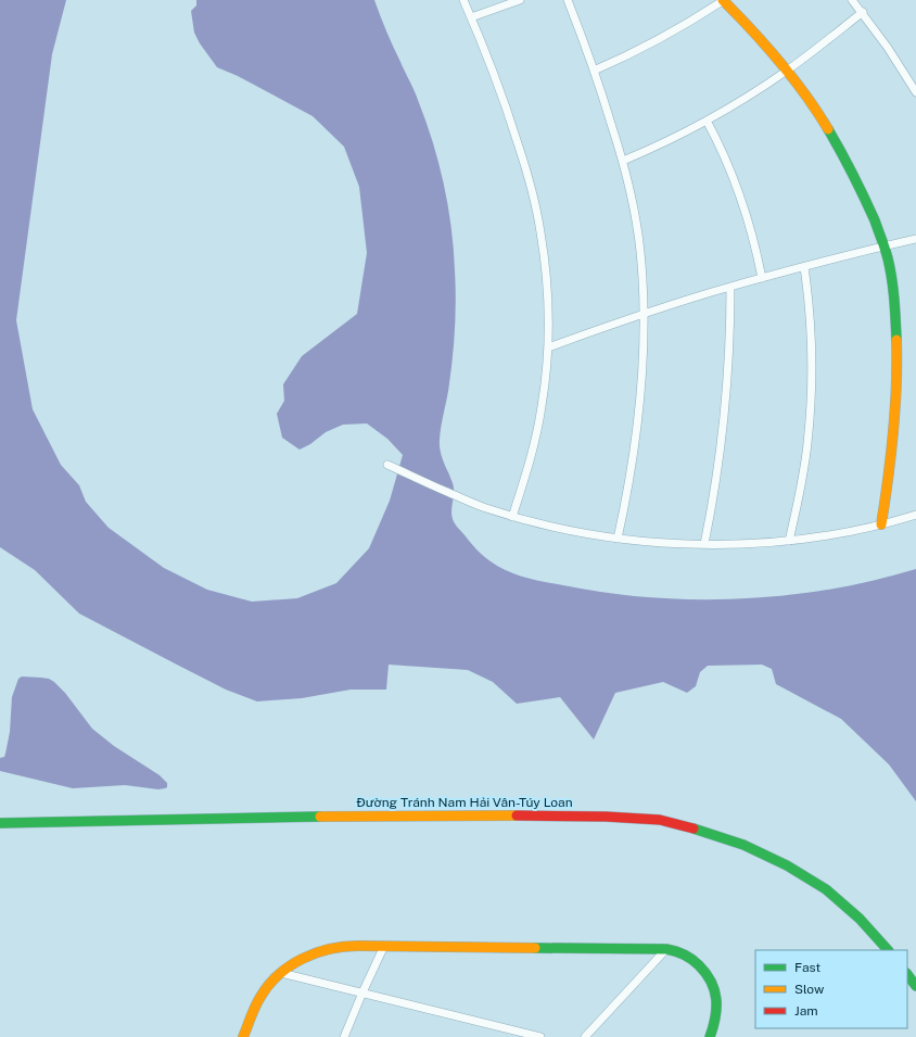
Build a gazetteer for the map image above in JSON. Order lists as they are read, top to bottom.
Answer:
{
  "streets": {
    "main road": ["Đường Tránh Nam Hải Vân-Túy Loan"]
  },
  "legend": ["Fast", "Slow", "Jam"]
}
